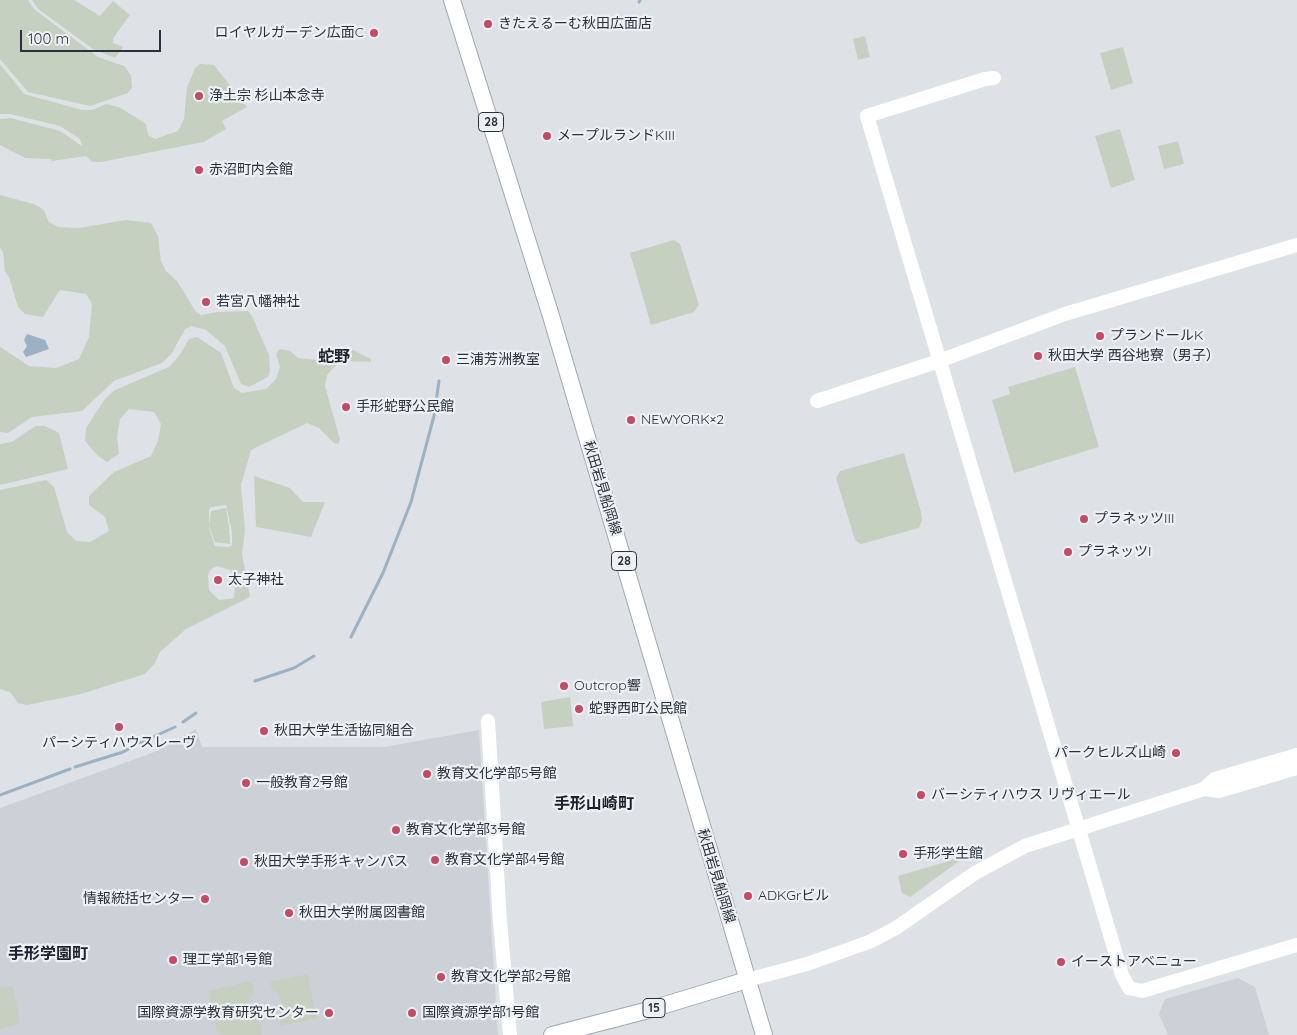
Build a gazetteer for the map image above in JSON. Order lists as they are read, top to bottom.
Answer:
{
  "streets": {
    "main road": ["28", "秋田岩見船岡線", "15"]
  },
  "crossings": [
    ["秋田岩見船岡線", "15"]
  ],
  "districts": ["蛇野", "手形山崎町", "手形学園町"],
  "places": [
    "きたえるーむ秋田広面店",
    "ロイヤルガーデン広面C",
    "浄土宗 杉山本念寺",
    "メープルランドKIII",
    "赤沼町内会館",
    "若宮八幡神社",
    "プランドールK",
    "秋田大学 西谷地寮（男子）",
    "三浦芳洲教室",
    "手形蛇野公民館",
    "NEWYORK×2",
    "プラネッツIII",
    "プラネッツI",
    "太子神社",
    "Outcrop響",
    "蛇野西町公民館",
    "パーシティハウスレーヴ",
    "秋田大学生活協同組合",
    "パークヒルズ山崎",
    "教育文化学部5号館",
    "一般教育2号館",
    "バーシティハウス リヴィエール",
    "教育文化学部3号館",
    "手形学生館",
    "教育文化学部4号館",
    "秋田大学手形キャンパス",
    "ADKGrビル",
    "情報統括センター",
    "秋田大学附属図書館",
    "理工学部1号館",
    "イーストアベニュー",
    "教育文化学部2号館",
    "国際資源学教育研究センター",
    "国際資源学部1号館"
  ],
  "scale_bar": "100 m"
}
